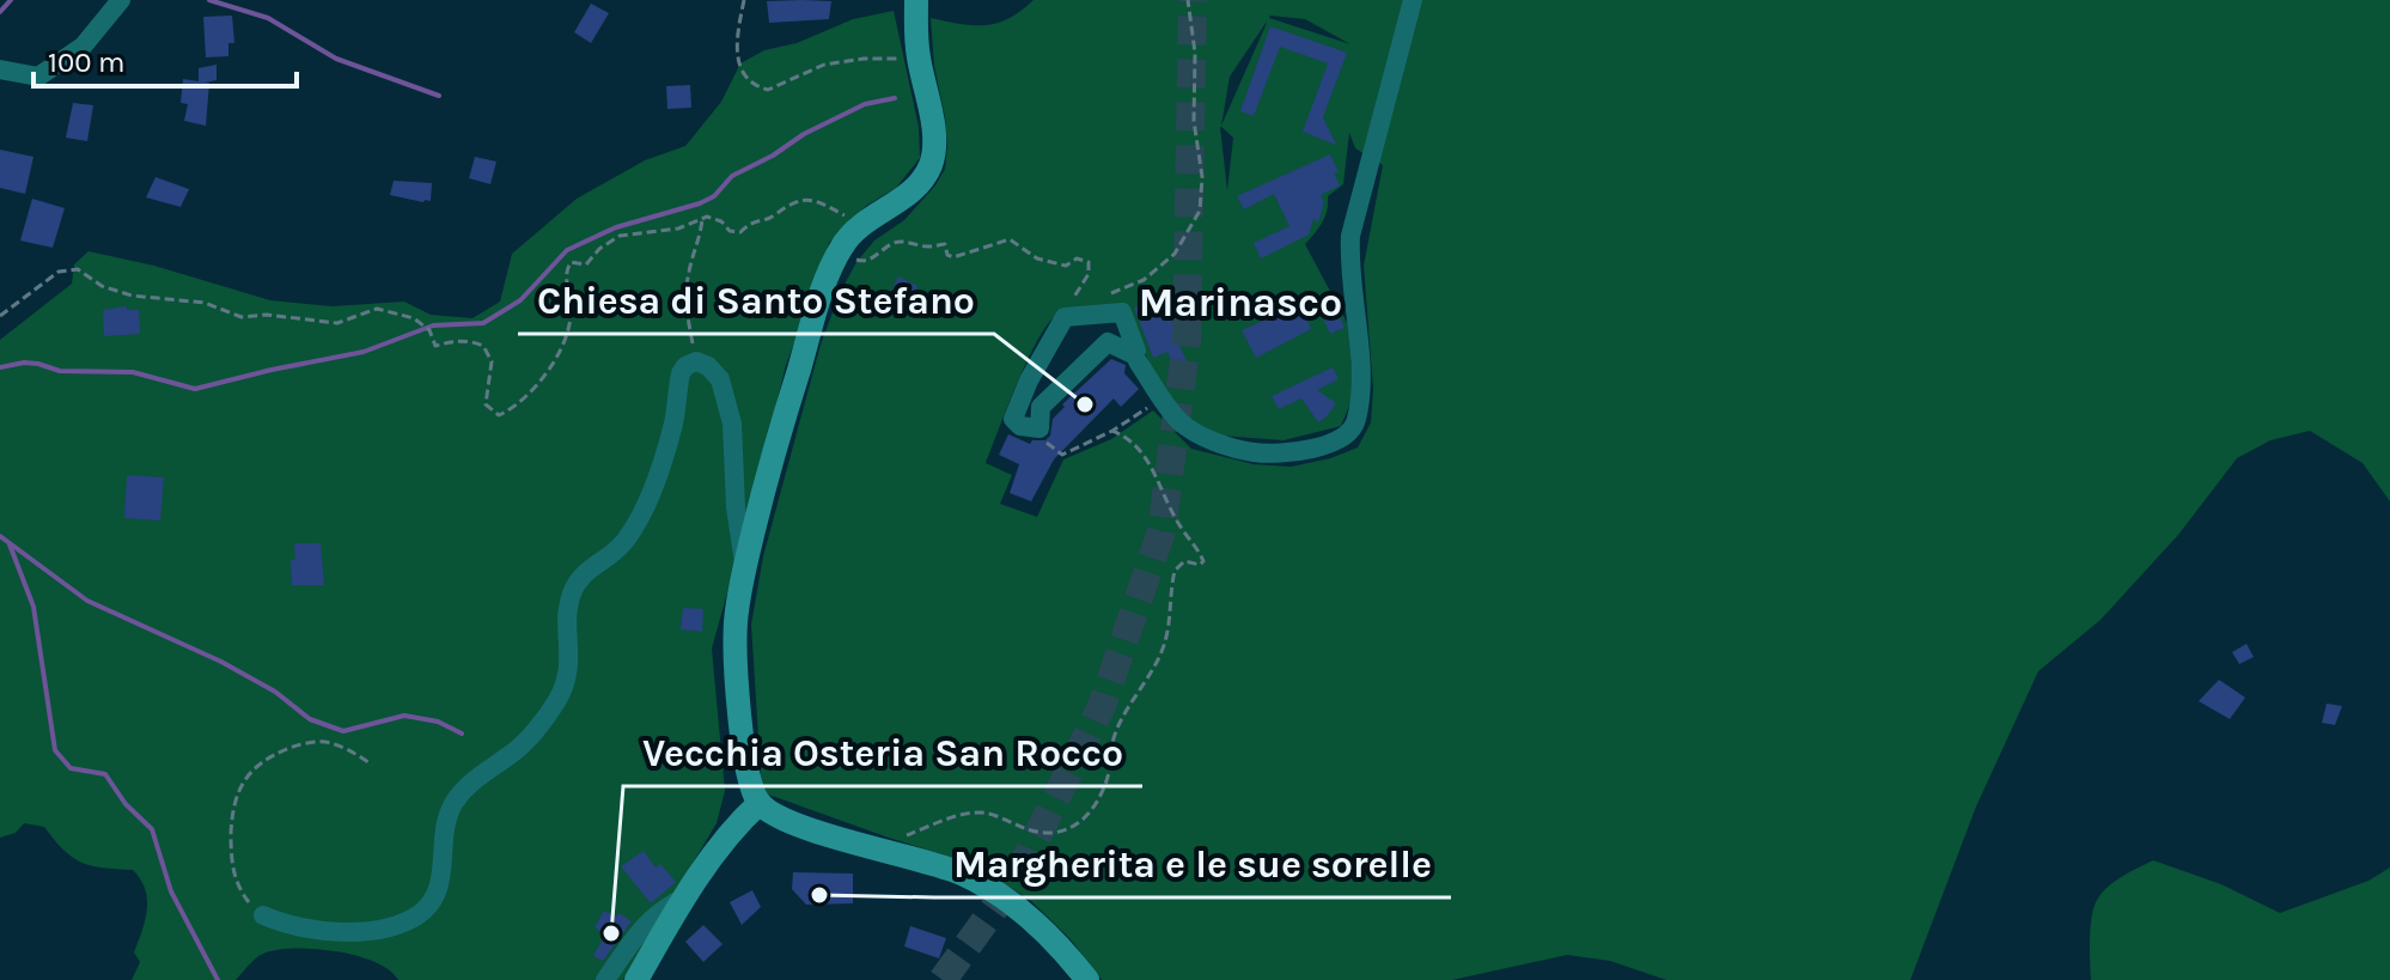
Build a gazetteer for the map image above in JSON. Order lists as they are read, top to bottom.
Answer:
{
  "districts": ["Marinasco"],
  "places": ["Chiesa di Santo Stefano", "Margherita e le sue sorelle", "Vecchia Osteria San Rocco"],
  "scale_bar": "100 m"
}
